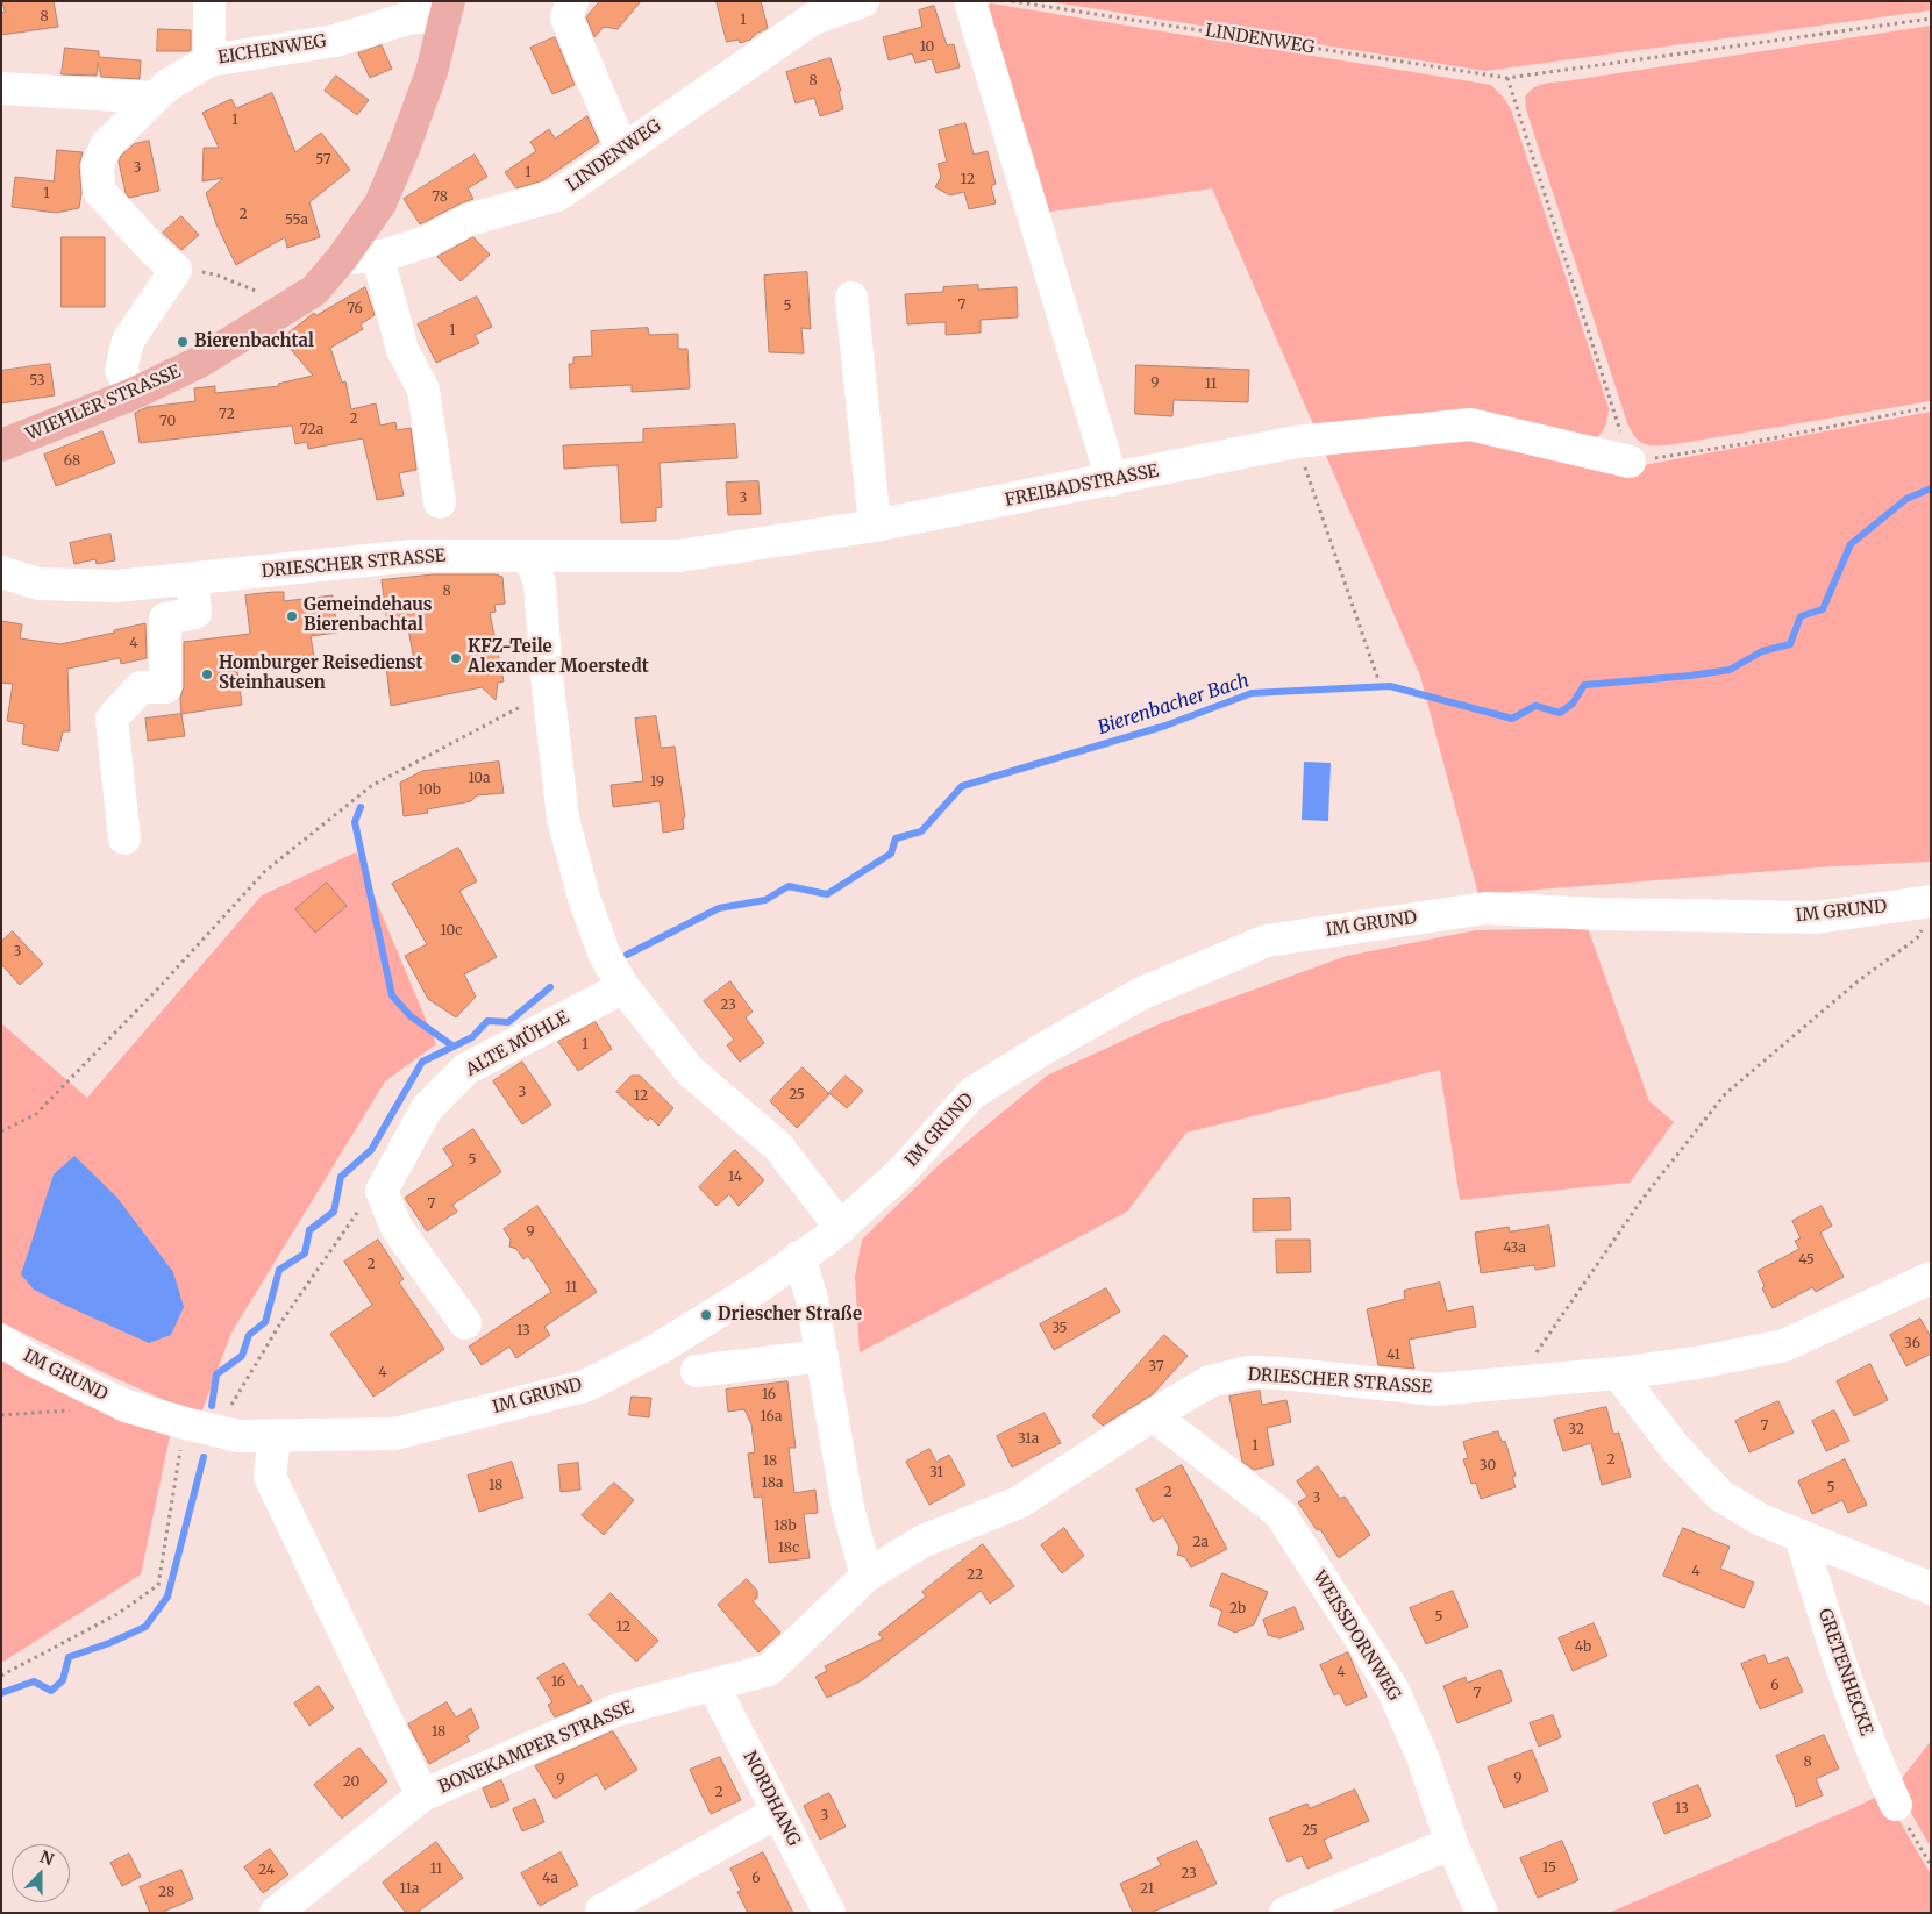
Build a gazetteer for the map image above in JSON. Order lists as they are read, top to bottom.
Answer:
{
  "streets": {
    "main road": ["WIEHLER STRASSE"],
    "street": [
      "LINDENWEG",
      "EICHENWEG",
      "FREIBADSTRASSE",
      "DRIESCHER STRASSE",
      "IM GRUND",
      "ALTE MÜHLE",
      "WEISSDORNWEG",
      "GRETENHECKE",
      "BONEKAMPER STRASSE",
      "NORDHANG"
    ]
  },
  "crossings": [
    ["LINDENWEG", "WIEHLER STRASSE"],
    ["EICHENWEG", "WIEHLER STRASSE"],
    ["FREIBADSTRASSE", "DRIESCHER STRASSE"],
    ["DRIESCHER STRASSE", "WEISSDORNWEG"],
    ["DRIESCHER STRASSE", "BONEKAMPER STRASSE"],
    ["BONEKAMPER STRASSE", "NORDHANG"]
  ],
  "water": ["Bierenbacher Bach"],
  "places": [
    "Bierenbachtal",
    "Gemeindehaus Bierenbachtal",
    "KFZ-Teile Alexander Moerstedt",
    "Homburger Reisedienst Steinhausen",
    "Driescher Straße"
  ],
  "house_numbers": [
    "8",
    "1",
    "10",
    "8",
    "1",
    "57",
    "3",
    "1",
    "12",
    "1",
    "78",
    "2",
    "55a",
    "7",
    "5",
    "76",
    "1",
    "53",
    "9",
    "11",
    "72",
    "2",
    "70",
    "72a",
    "68",
    "3",
    "8",
    "4",
    "10a",
    "19",
    "10b",
    "10c",
    "3",
    "23",
    "1",
    "3",
    "25",
    "12",
    "5",
    "14",
    "7",
    "9",
    "43a",
    "45",
    "2",
    "11",
    "35",
    "13",
    "36",
    "41",
    "37",
    "4",
    "16",
    "16a",
    "7",
    "32",
    "31a",
    "1",
    "2",
    "18",
    "30",
    "31",
    "18a",
    "18",
    "5",
    "2",
    "3",
    "18b",
    "2a",
    "18c",
    "4",
    "22",
    "2b",
    "5",
    "12",
    "4b",
    "4",
    "16",
    "6",
    "7",
    "18",
    "8",
    "9",
    "9",
    "20",
    "2",
    "13",
    "3",
    "25",
    "15",
    "11",
    "24",
    "23",
    "4a",
    "6",
    "11a",
    "21",
    "28"
  ],
  "north": "top"
}
